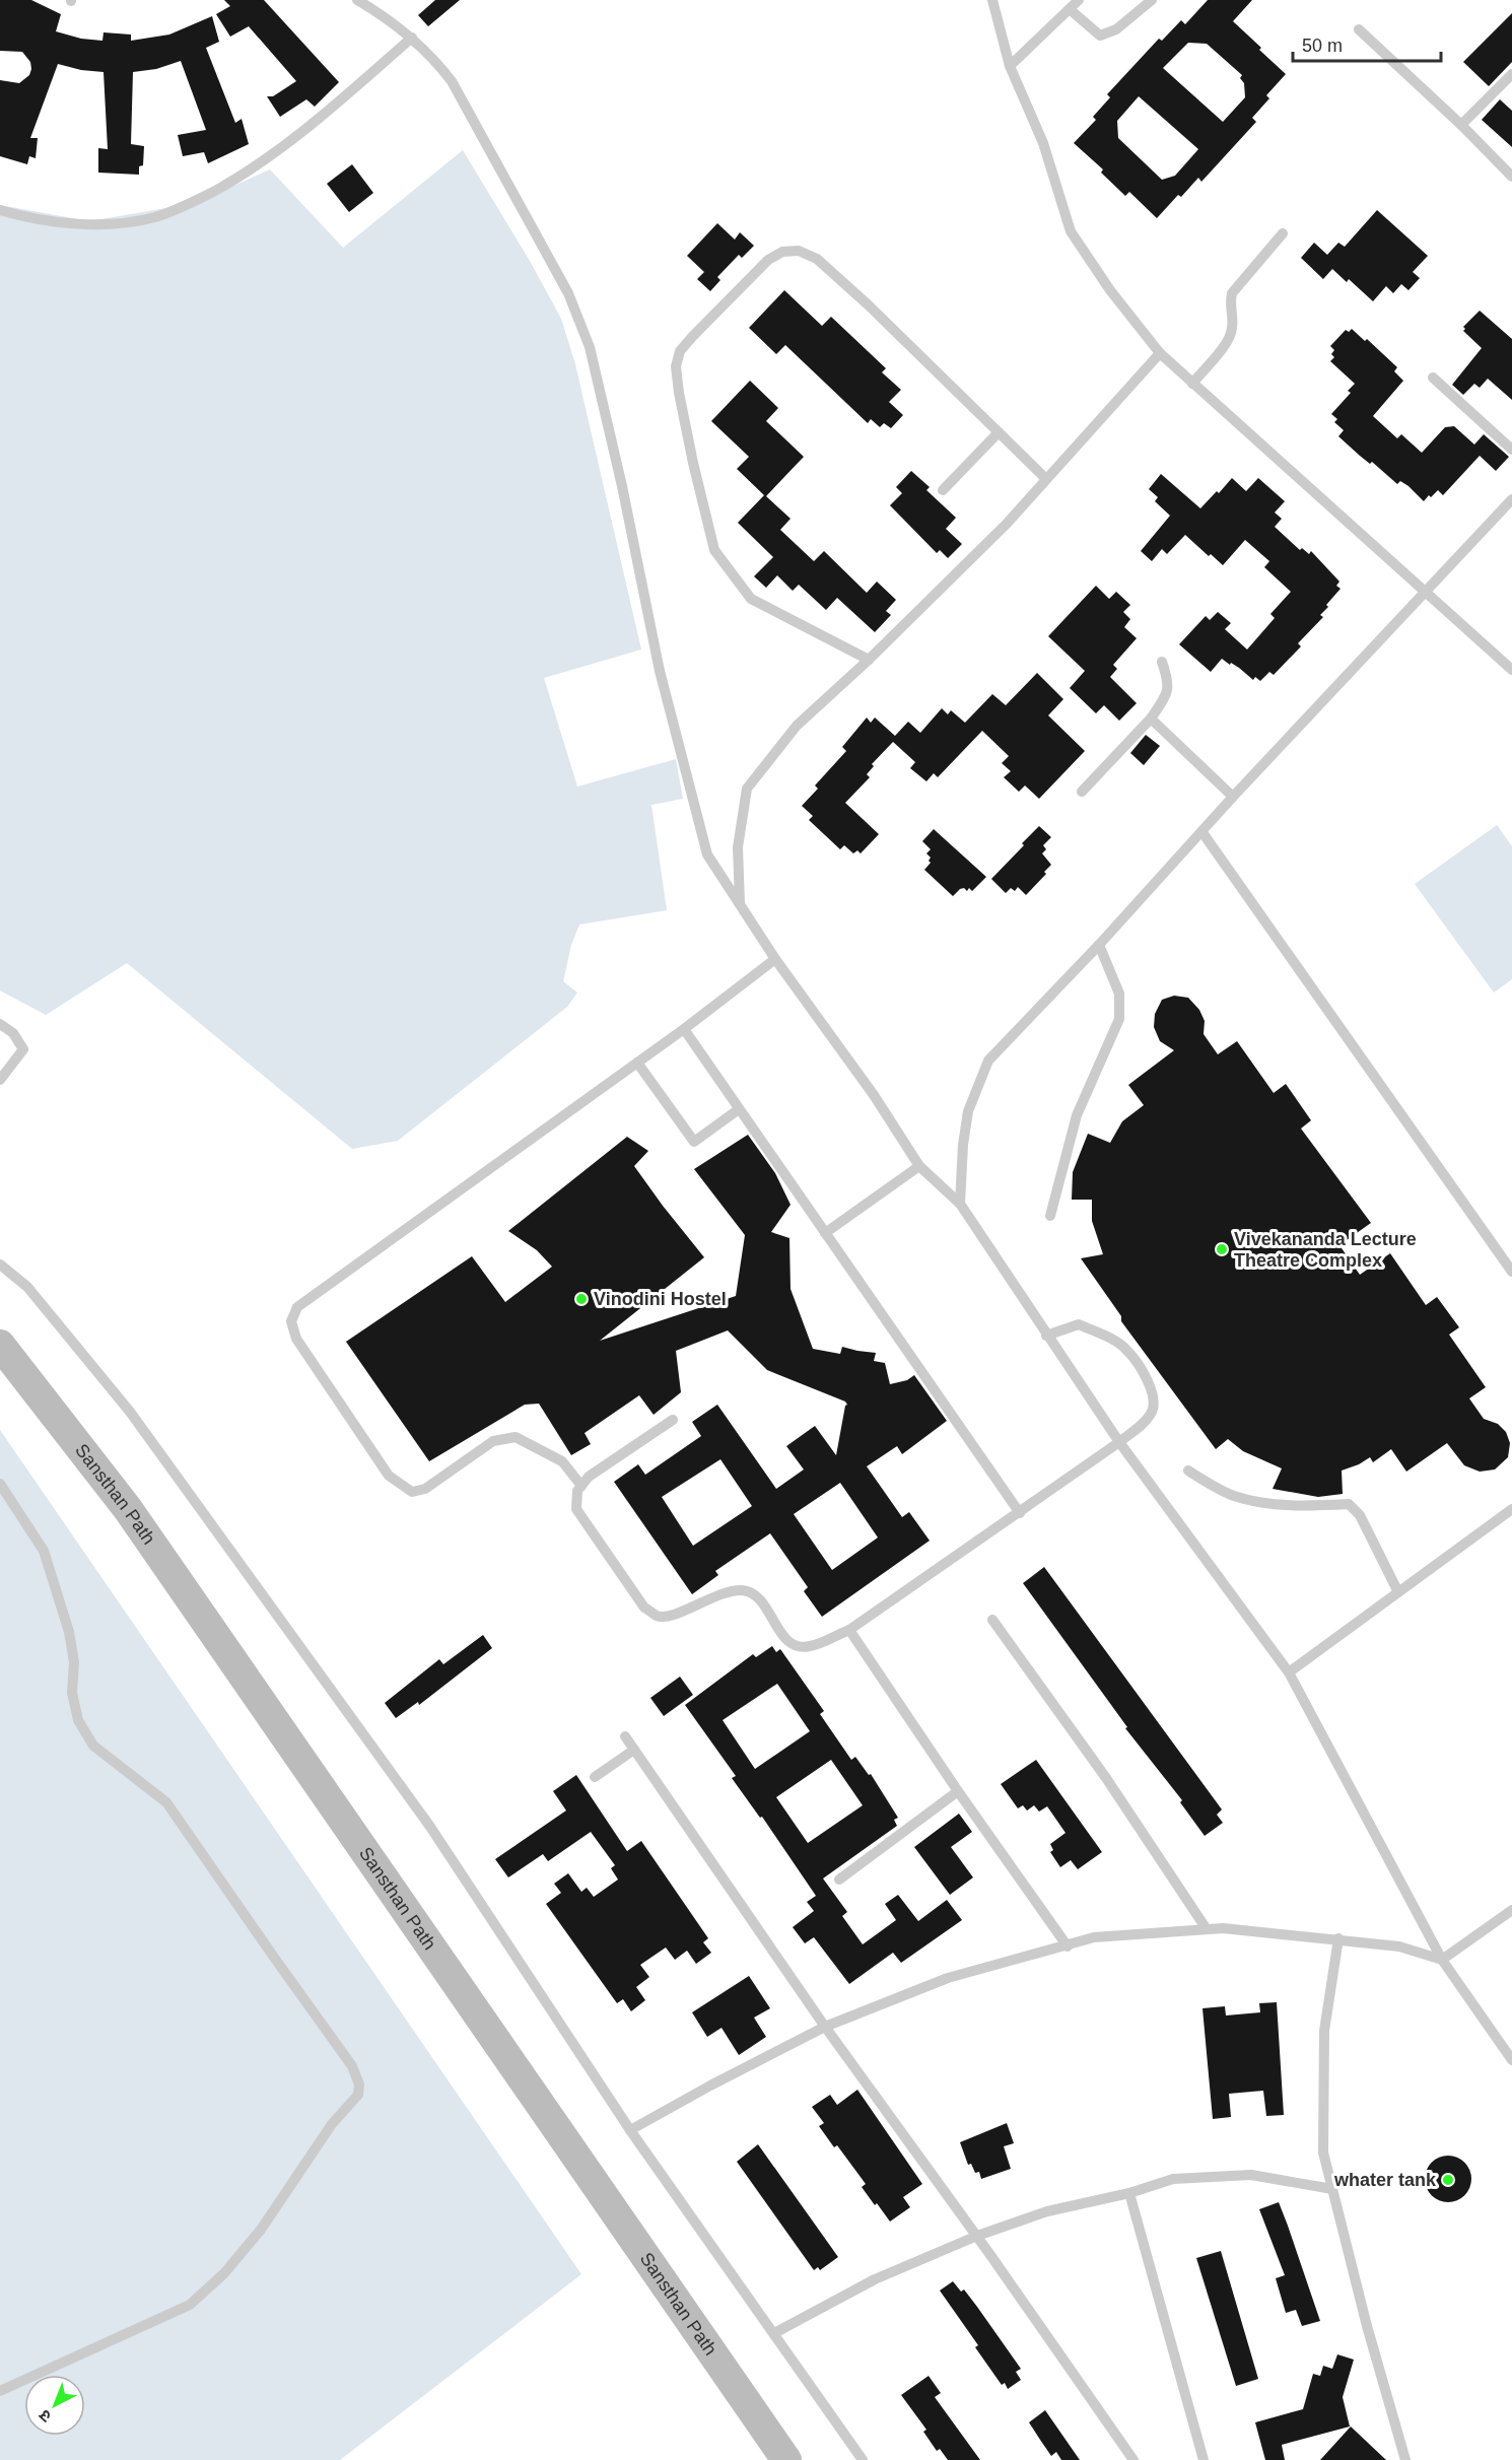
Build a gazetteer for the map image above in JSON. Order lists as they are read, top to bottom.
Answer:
{
  "streets": {
    "street": ["Sansthan Path"]
  },
  "places": ["Vivekananda Lecture Theatre Complex", "Vinodini Hostel", "whater tank"],
  "scale_bar": "50 m",
  "north": "bottom left"
}
